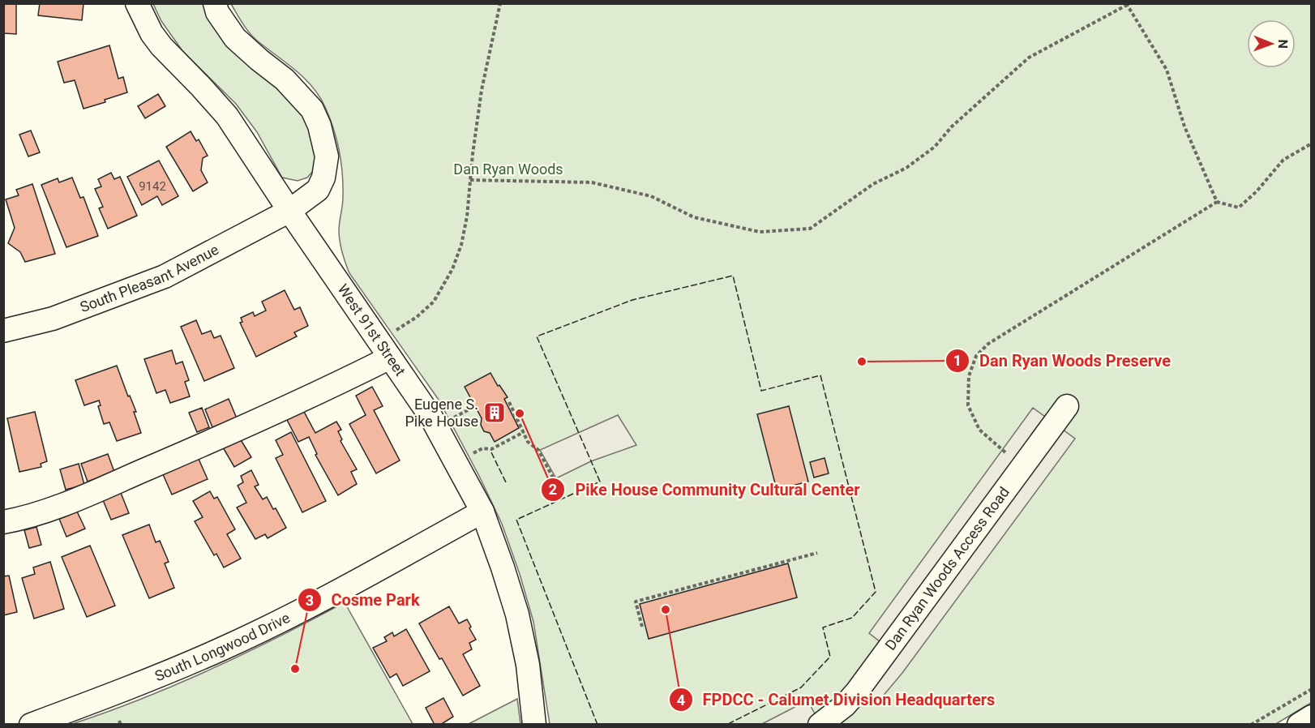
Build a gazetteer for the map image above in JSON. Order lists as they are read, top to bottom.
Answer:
{
  "streets": {
    "street": [
      "South Pleasant Avenue",
      "West 91st Street",
      "Dan Ryan Woods Access Road",
      "South Longwood Drive"
    ]
  },
  "crossings": [
    ["South Pleasant Avenue", "West 91st Street"],
    ["West 91st Street", "South Longwood Drive"]
  ],
  "parks": ["Dan Ryan Woods"],
  "places": {
    "other": [
      "Dan Ryan Woods Preserve",
      "Pike House Community Cultural Center",
      "FPDCC - Calumet Division Headquarters",
      "Cosme Park"
    ],
    "building": ["Eugene S. Pike House"]
  },
  "house_numbers": ["9142"],
  "north": "right"
}
